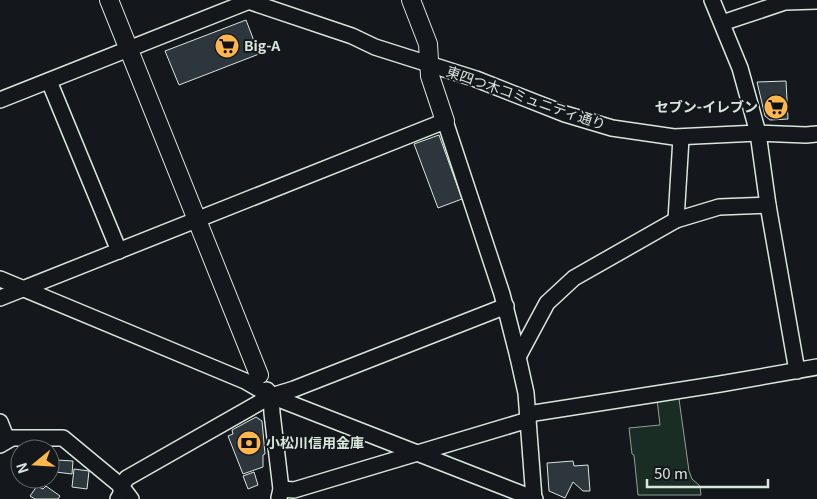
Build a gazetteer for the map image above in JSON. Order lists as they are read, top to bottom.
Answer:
{
  "streets": {
    "street": ["東四つ木コミュニティ通り"]
  },
  "places": {
    "supermarket": ["Big-A", "セブン-イレブン"],
    "bank": ["小松川信用金庫"]
  },
  "scale_bar": "50 m",
  "north": "left"
}
